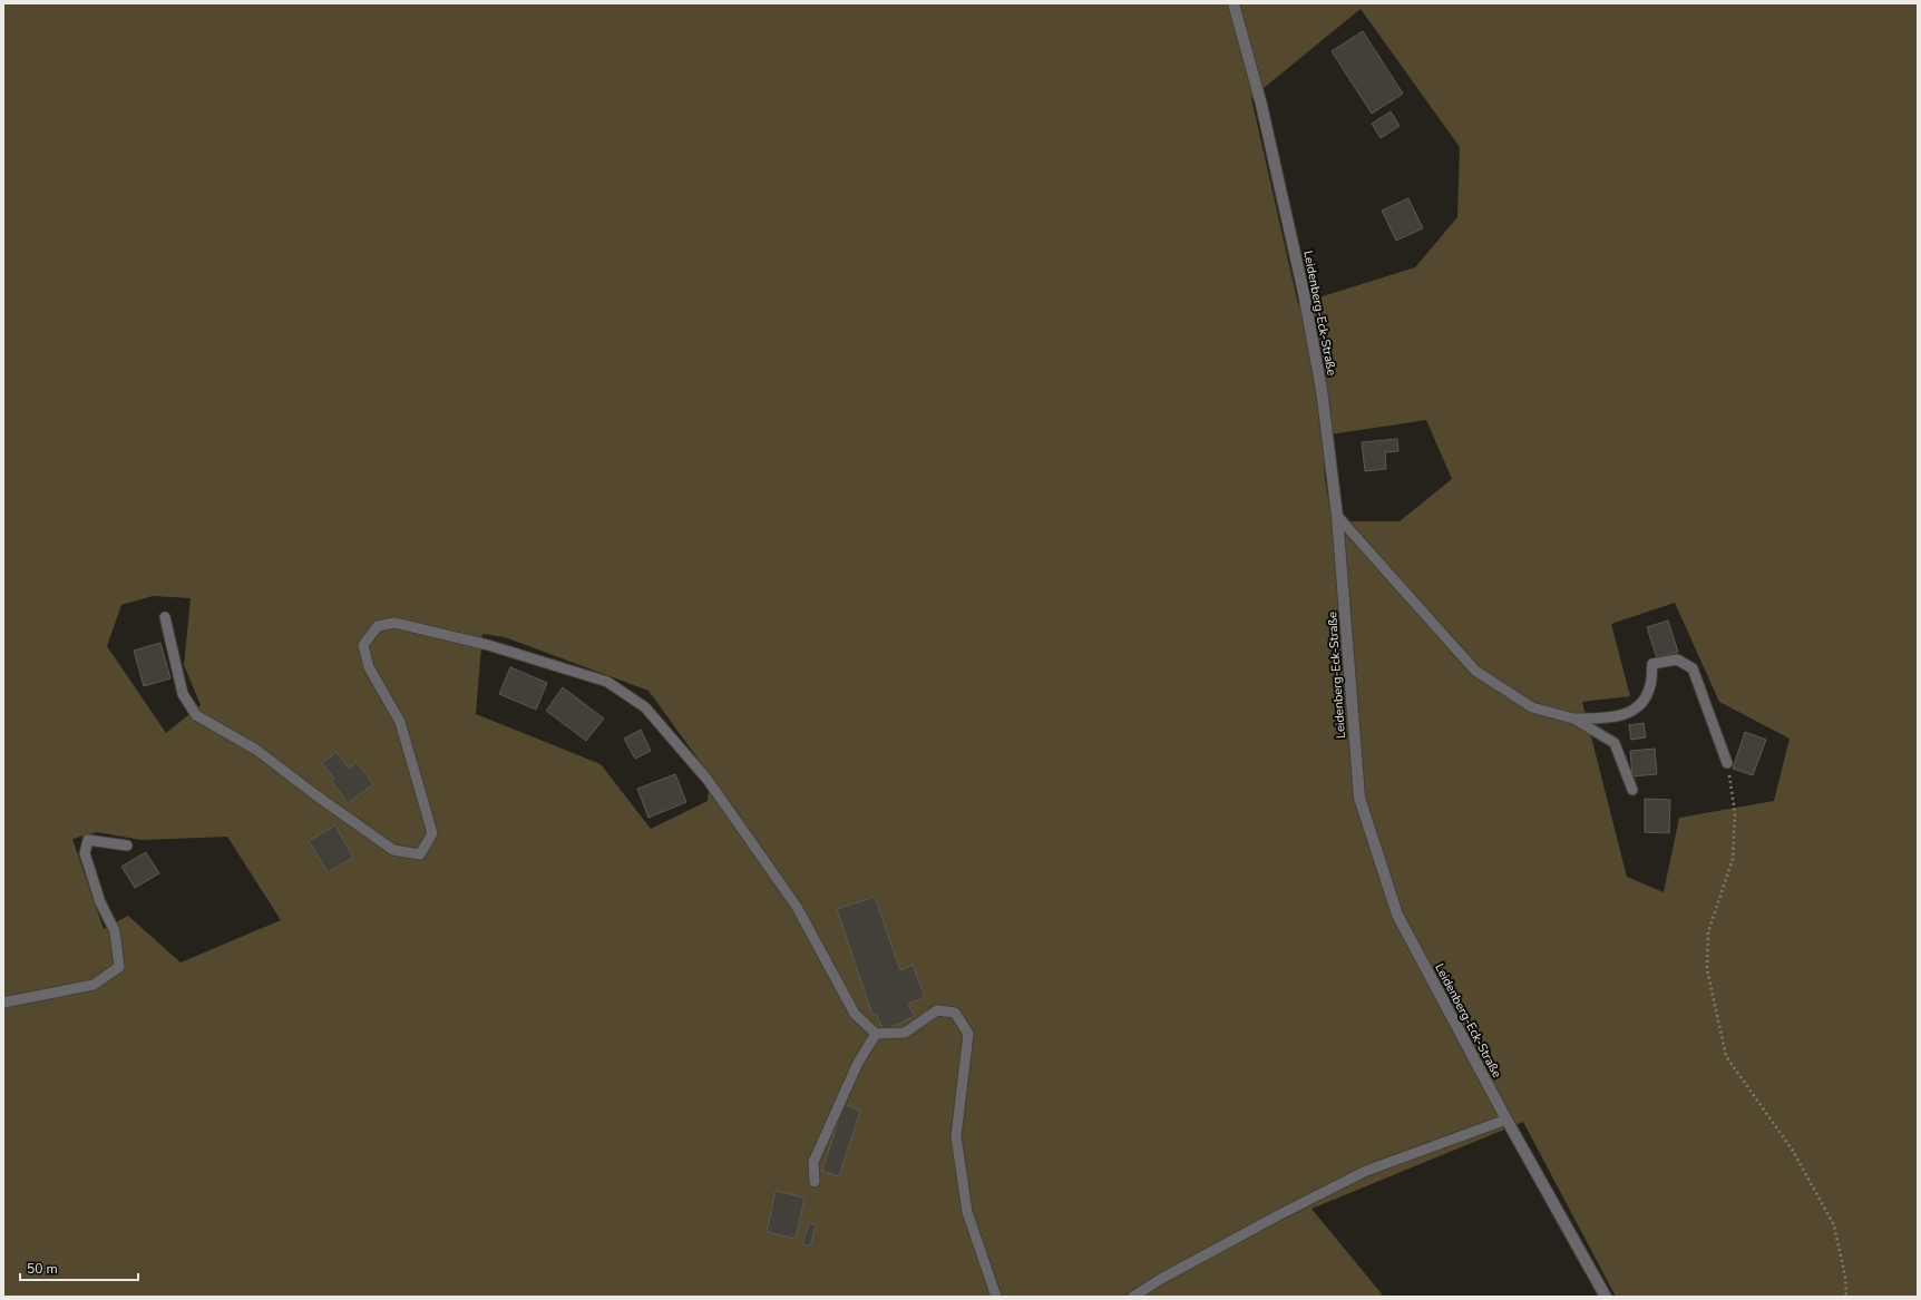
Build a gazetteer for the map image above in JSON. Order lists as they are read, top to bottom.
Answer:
{
  "streets": {
    "street": ["Leidenberg-Eck-Straße"]
  },
  "scale_bar": "50 m"
}
